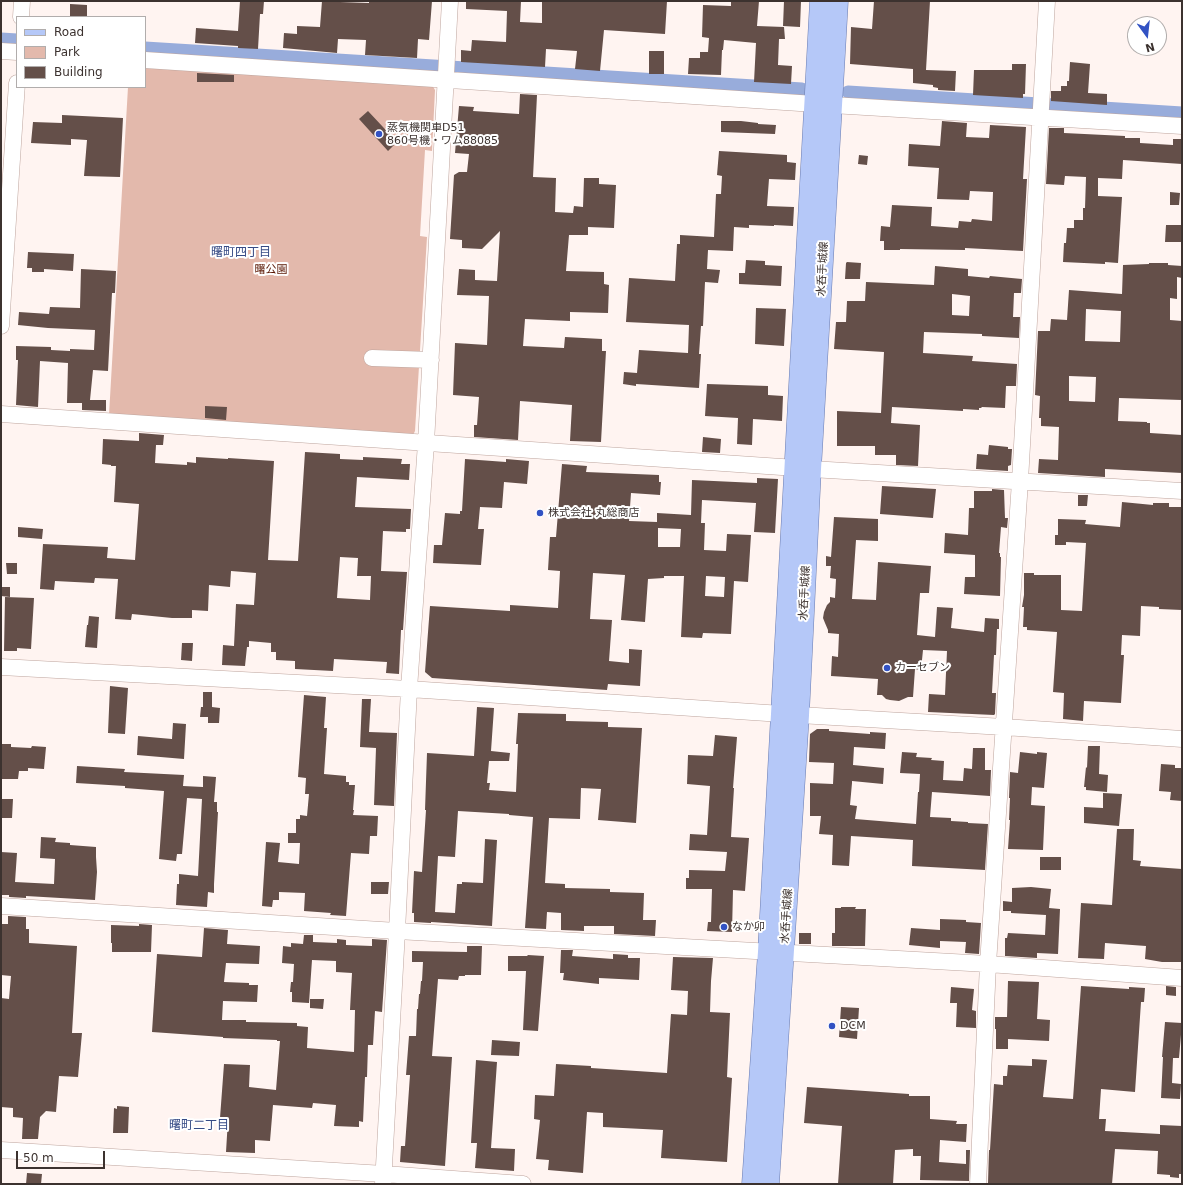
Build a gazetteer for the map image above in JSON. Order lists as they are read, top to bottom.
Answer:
{
  "streets": {
    "main road": ["水呑手城線"]
  },
  "districts": ["曙町四丁目", "曙町二丁目"],
  "parks": ["曙公園"],
  "places": [
    "蒸気機関車D51 860号機・ワム88085",
    "株式会社 丸総商店",
    "カーセブン",
    "なか卯",
    "DCM"
  ],
  "legend": ["Road", "Park", "Building"],
  "scale_bar": "50 m",
  "north": "bottom"
}
